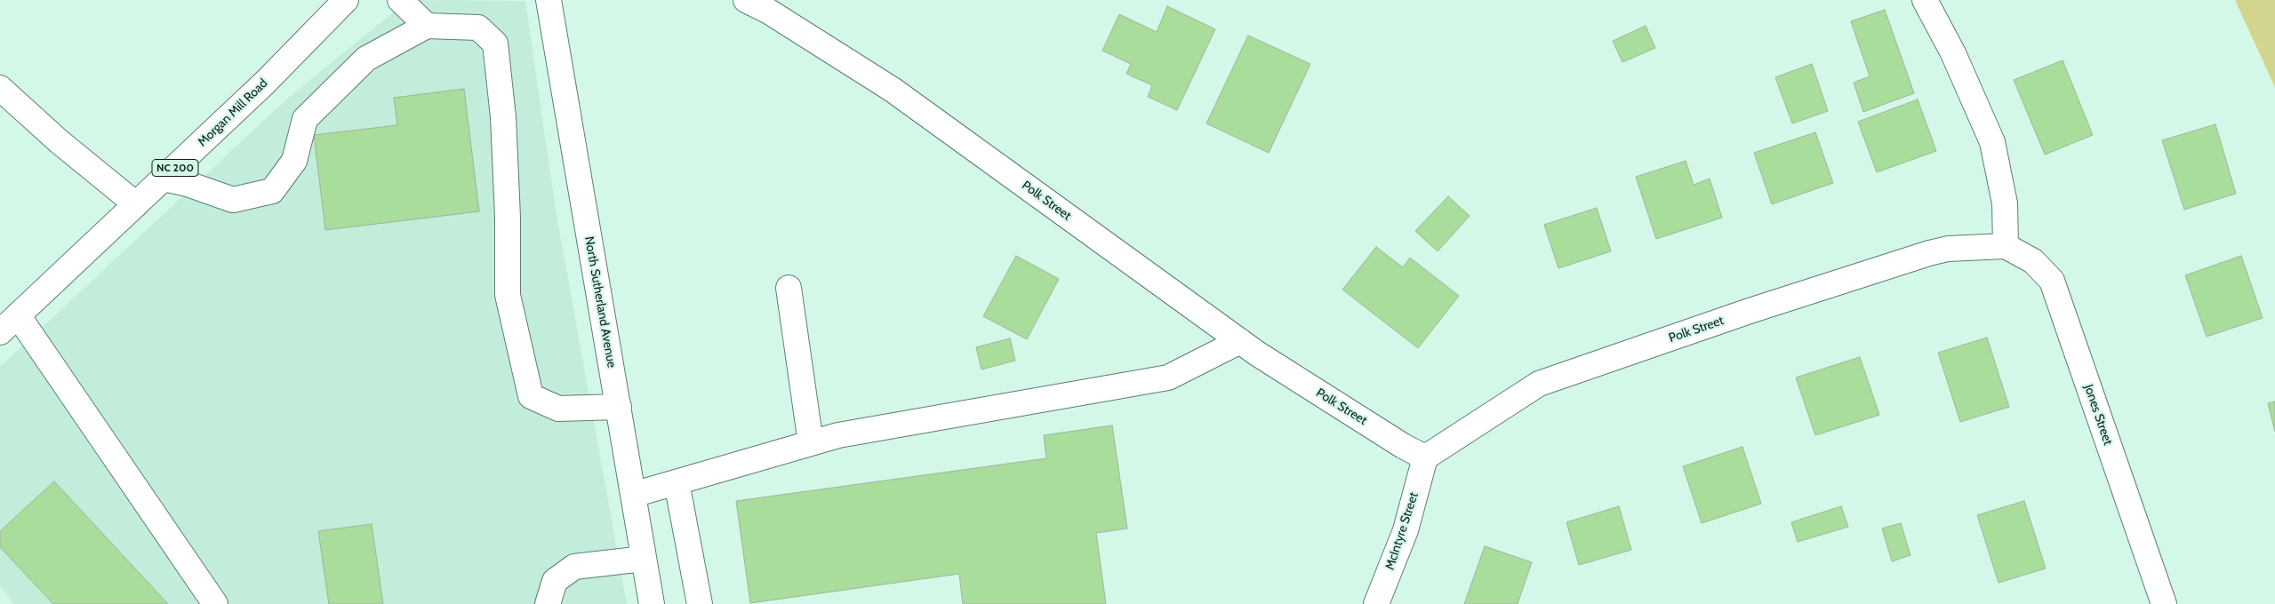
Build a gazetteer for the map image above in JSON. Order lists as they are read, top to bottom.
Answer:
{
  "streets": {
    "street": [
      "Morgan Mill Road",
      "NC 200",
      "Polk Street",
      "North Sutherland Avenue",
      "Jones Street",
      "McIntyre Street"
    ]
  },
  "crossings": [
    ["Polk Street", "Jones Street"],
    ["Polk Street", "McIntyre Street"]
  ]
}
